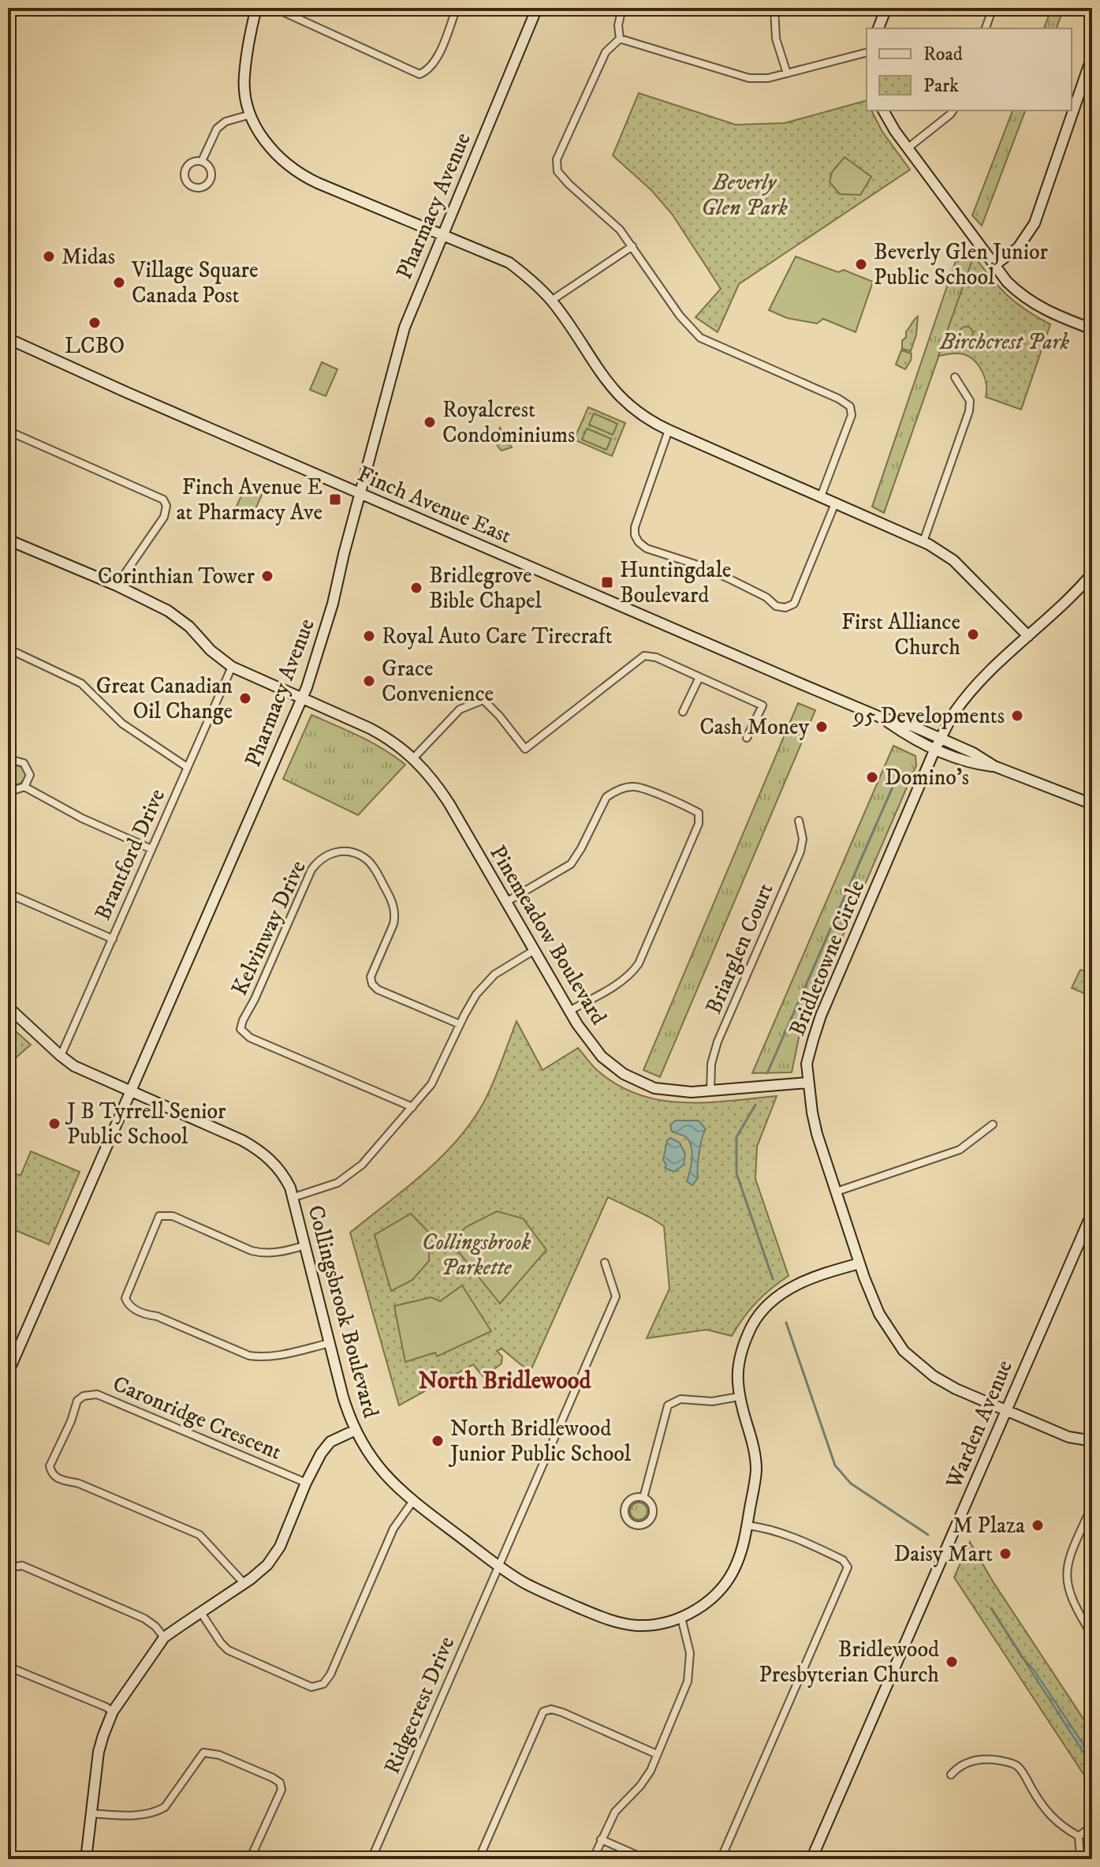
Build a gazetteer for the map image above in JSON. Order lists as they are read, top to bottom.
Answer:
{
  "streets": {
    "street": [
      "Pharmacy Avenue",
      "Finch Avenue East",
      "Brantford Drive",
      "Kelvinway Drive",
      "Pinemeadow Boulevard",
      "Briarglen Court",
      "Bridletowne Circle",
      "Collingsbrook Boulevard",
      "Caronridge Crescent",
      "Warden Avenue",
      "Ridgecrest Drive"
    ]
  },
  "crossings": [
    ["Pharmacy Avenue", "Finch Avenue East"],
    ["Pharmacy Avenue", "Pinemeadow Boulevard"],
    ["Pharmacy Avenue", "Collingsbrook Boulevard"],
    ["Finch Avenue East", "Bridletowne Circle"],
    ["Brantford Drive", "Pinemeadow Boulevard"],
    ["Brantford Drive", "Collingsbrook Boulevard"],
    ["Pinemeadow Boulevard", "Briarglen Court"],
    ["Pinemeadow Boulevard", "Bridletowne Circle"],
    ["Bridletowne Circle", "Collingsbrook Boulevard"],
    ["Bridletowne Circle", "Warden Avenue"],
    ["Collingsbrook Boulevard", "Ridgecrest Drive"]
  ],
  "districts": ["North Bridlewood"],
  "parks": ["Beverly Glen Park", "Birchcrest Park", "Collingsbrook Parkette"],
  "places": {
    "other": [
      "Midas",
      "Beverly Glen Junior Public School",
      "Village Square Canada Post",
      "LCBO",
      "Royalcrest Condominiums",
      "Corinthian Tower",
      "Bridlegrove Bible Chapel",
      "First Alliance Church",
      "Royal Auto Care Tirecraft",
      "Grace Convenience",
      "Great Canadian Oil Change",
      "95 Developments",
      "Cash Money",
      "Domino's",
      "J B Tyrrell Senior Public School",
      "North Bridlewood Junior Public School",
      "M Plaza",
      "Daisy Mart",
      "Bridlewood Presbyterian Church"
    ],
    "transit": ["Finch Avenue E at Pharmacy Ave", "Huntingdale Boulevard"]
  },
  "legend": ["Road", "Park"]
}
